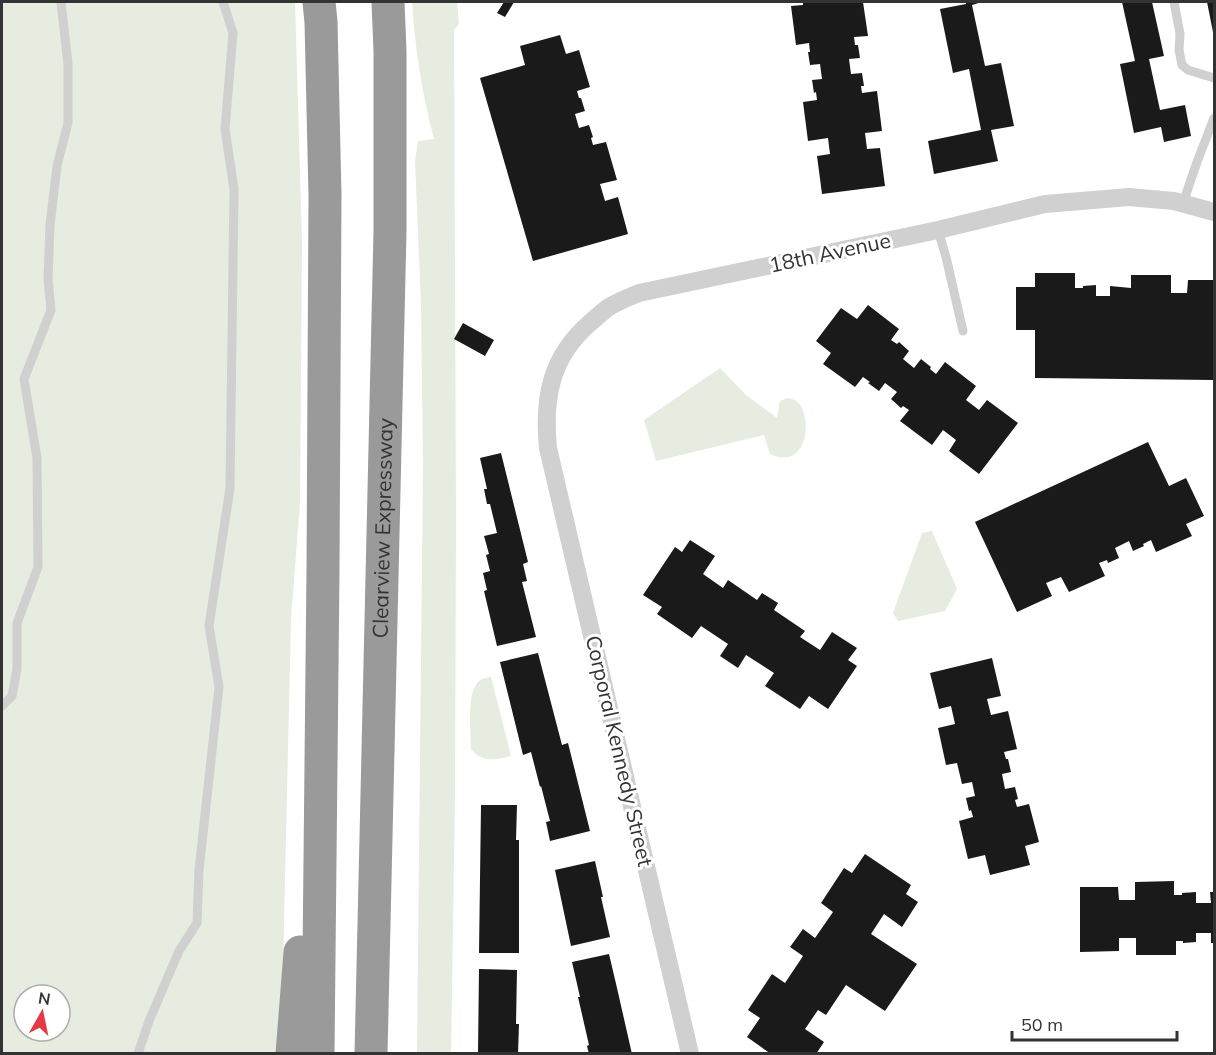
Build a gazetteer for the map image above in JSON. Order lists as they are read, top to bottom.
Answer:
{
  "streets": {
    "highway": ["Clearview Expressway"],
    "street": ["18th Avenue", "Corporal Kennedy Street"]
  },
  "crossings": [
    ["18th Avenue", "Corporal Kennedy Street"]
  ],
  "scale_bar": "50 m",
  "north": "top"
}
